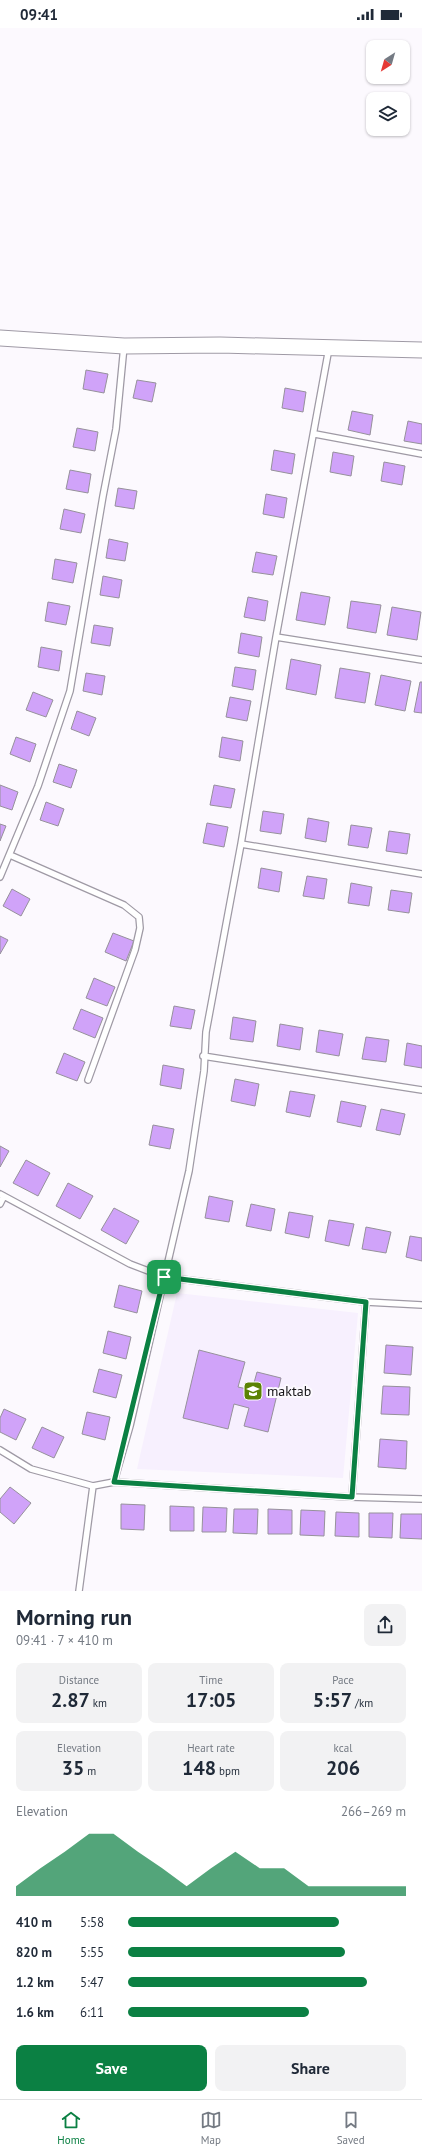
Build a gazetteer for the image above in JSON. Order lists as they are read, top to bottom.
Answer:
{
  "places": {
    "school or university": ["maktab"]
  },
  "north": "bottom left",
  "page": {
    "status": "09:41",
    "heading": ["Morning run", "09:41 · 7 × 410 m"],
    "stats": [
      ["Distance", "2.87 km"],
      ["Time", "17:05"],
      ["Pace", "5:57 /km"],
      ["Elevation", "35 m"],
      ["Heart rate", "148 bpm"],
      ["kcal", "206"]
    ],
    "chart": ["Elevation", "266–269 m"],
    "list": [
      {
        "name": "410 m",
        "note": "5:58"
      },
      {
        "name": "820 m",
        "note": "5:55"
      },
      {
        "name": "1.2 km",
        "note": "5:47"
      },
      {
        "name": "1.6 km",
        "note": "6:11"
      }
    ],
    "buttons": ["Save", "Share"],
    "tabs": ["Home", "Map", "Saved"]
  }
}
